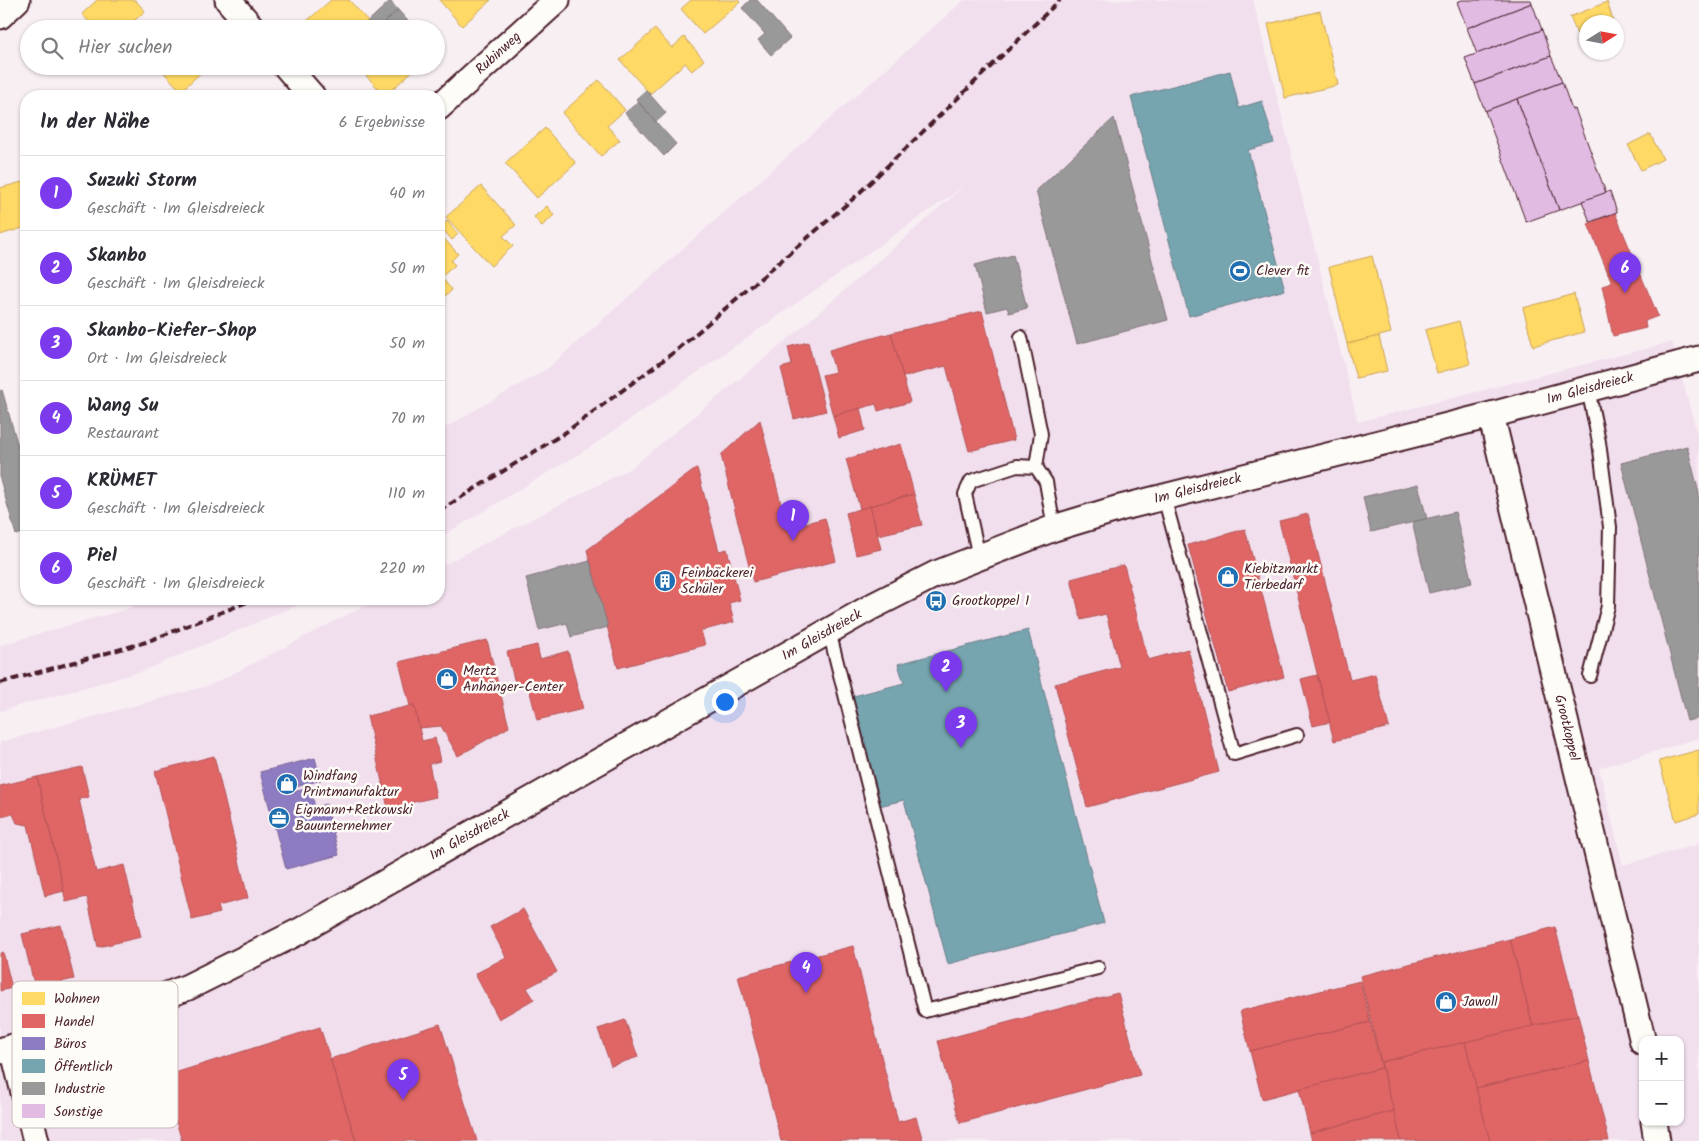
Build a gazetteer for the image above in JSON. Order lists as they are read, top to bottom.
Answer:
{
  "streets": {
    "street": ["Rubinweg", "Im Gleisdreieck", "Grootkoppel"]
  },
  "crossings": [
    ["Im Gleisdreieck", "Grootkoppel"]
  ],
  "places": {
    "sports": ["Clever fit"],
    "shop": [
      "Kiebitzmarkt Tierbedarf",
      "Mertz Anhänger-Center",
      "Windfang Printmanufaktur",
      "Jawoll"
    ],
    "building": ["Feinbäckerei Schüler"],
    "bus stop": ["Grootkoppel 1"],
    "office": ["Eigmann+Retkowski Bauunternehmer"]
  },
  "legend": [
    "Wohnen",
    "Handel",
    "Büros",
    "Öffentlich",
    "Industrie",
    "Sonstige"
  ],
  "north": "right",
  "page": {
    "search": "Hier suchen",
    "heading": ["In der Nähe", "6 Ergebnisse"],
    "list": [
      {
        "mark": "1",
        "name": "Suzuki Storm",
        "note": "Geschäft · Im Gleisdreieck",
        "value": "40 m"
      },
      {
        "mark": "2",
        "name": "Skanbo",
        "note": "Geschäft · Im Gleisdreieck",
        "value": "50 m"
      },
      {
        "mark": "3",
        "name": "Skanbo-Kiefer-Shop",
        "note": "Ort · Im Gleisdreieck",
        "value": "50 m"
      },
      {
        "mark": "4",
        "name": "Wang Su",
        "note": "Restaurant",
        "value": "70 m"
      },
      {
        "mark": "5",
        "name": "KRÜMET",
        "note": "Geschäft · Im Gleisdreieck",
        "value": "110 m"
      },
      {
        "mark": "6",
        "name": "Piel",
        "note": "Geschäft · Im Gleisdreieck",
        "value": "220 m"
      }
    ],
    "pins": [
      "6",
      "1",
      "2",
      "3",
      "4",
      "5"
    ],
    "map_buttons": ["+", "−"]
  }
}
